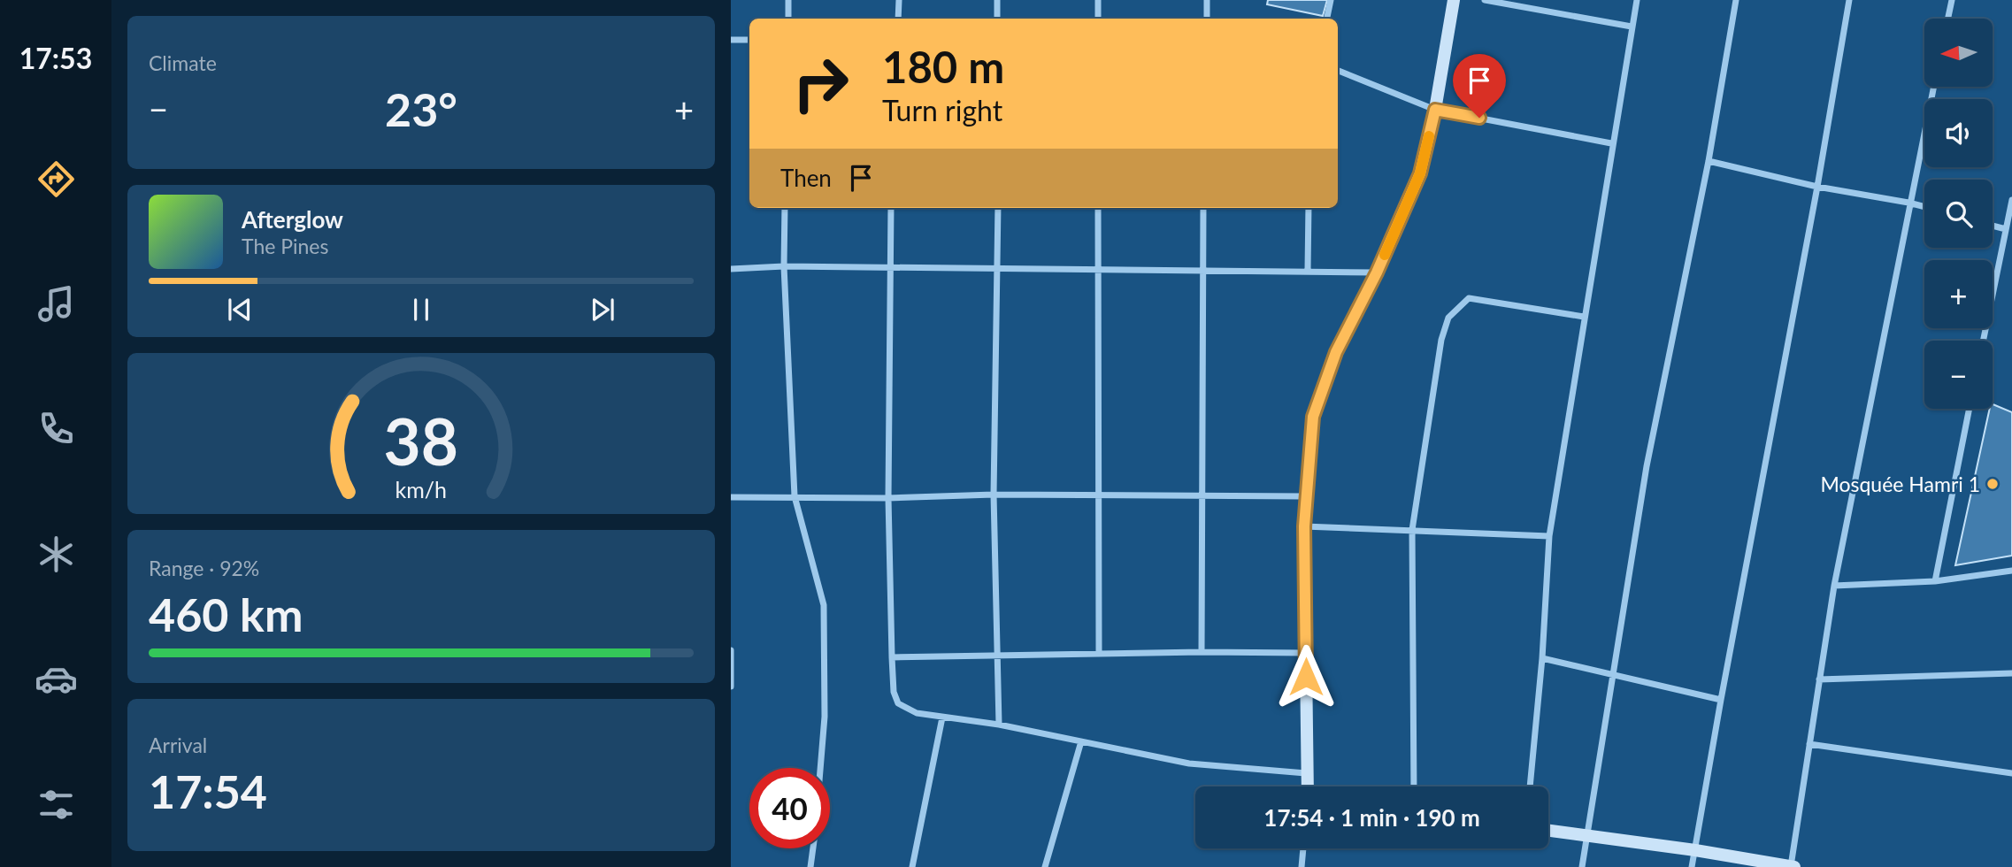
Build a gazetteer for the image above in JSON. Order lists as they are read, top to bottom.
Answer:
{
  "places": ["Mosquée Hamri 1"],
  "north": "left",
  "page": {
    "tabs": "17:53",
    "tile": [
      "Climate",
      ["Range · 92%", "460 km"],
      ["Arrival", "17:54"]
    ],
    "map_buttons": ["+", "−"],
    "turn": ["180 m", "Turn right"],
    "heat": ["−", "23°", "+"],
    "then": "Then",
    "song": ["Afterglow", "The Pines"],
    "limit": "40",
    "trip": "17:54 · 1 min · 190 m",
    "gauge": ["38", "km/h"]
  }
}
